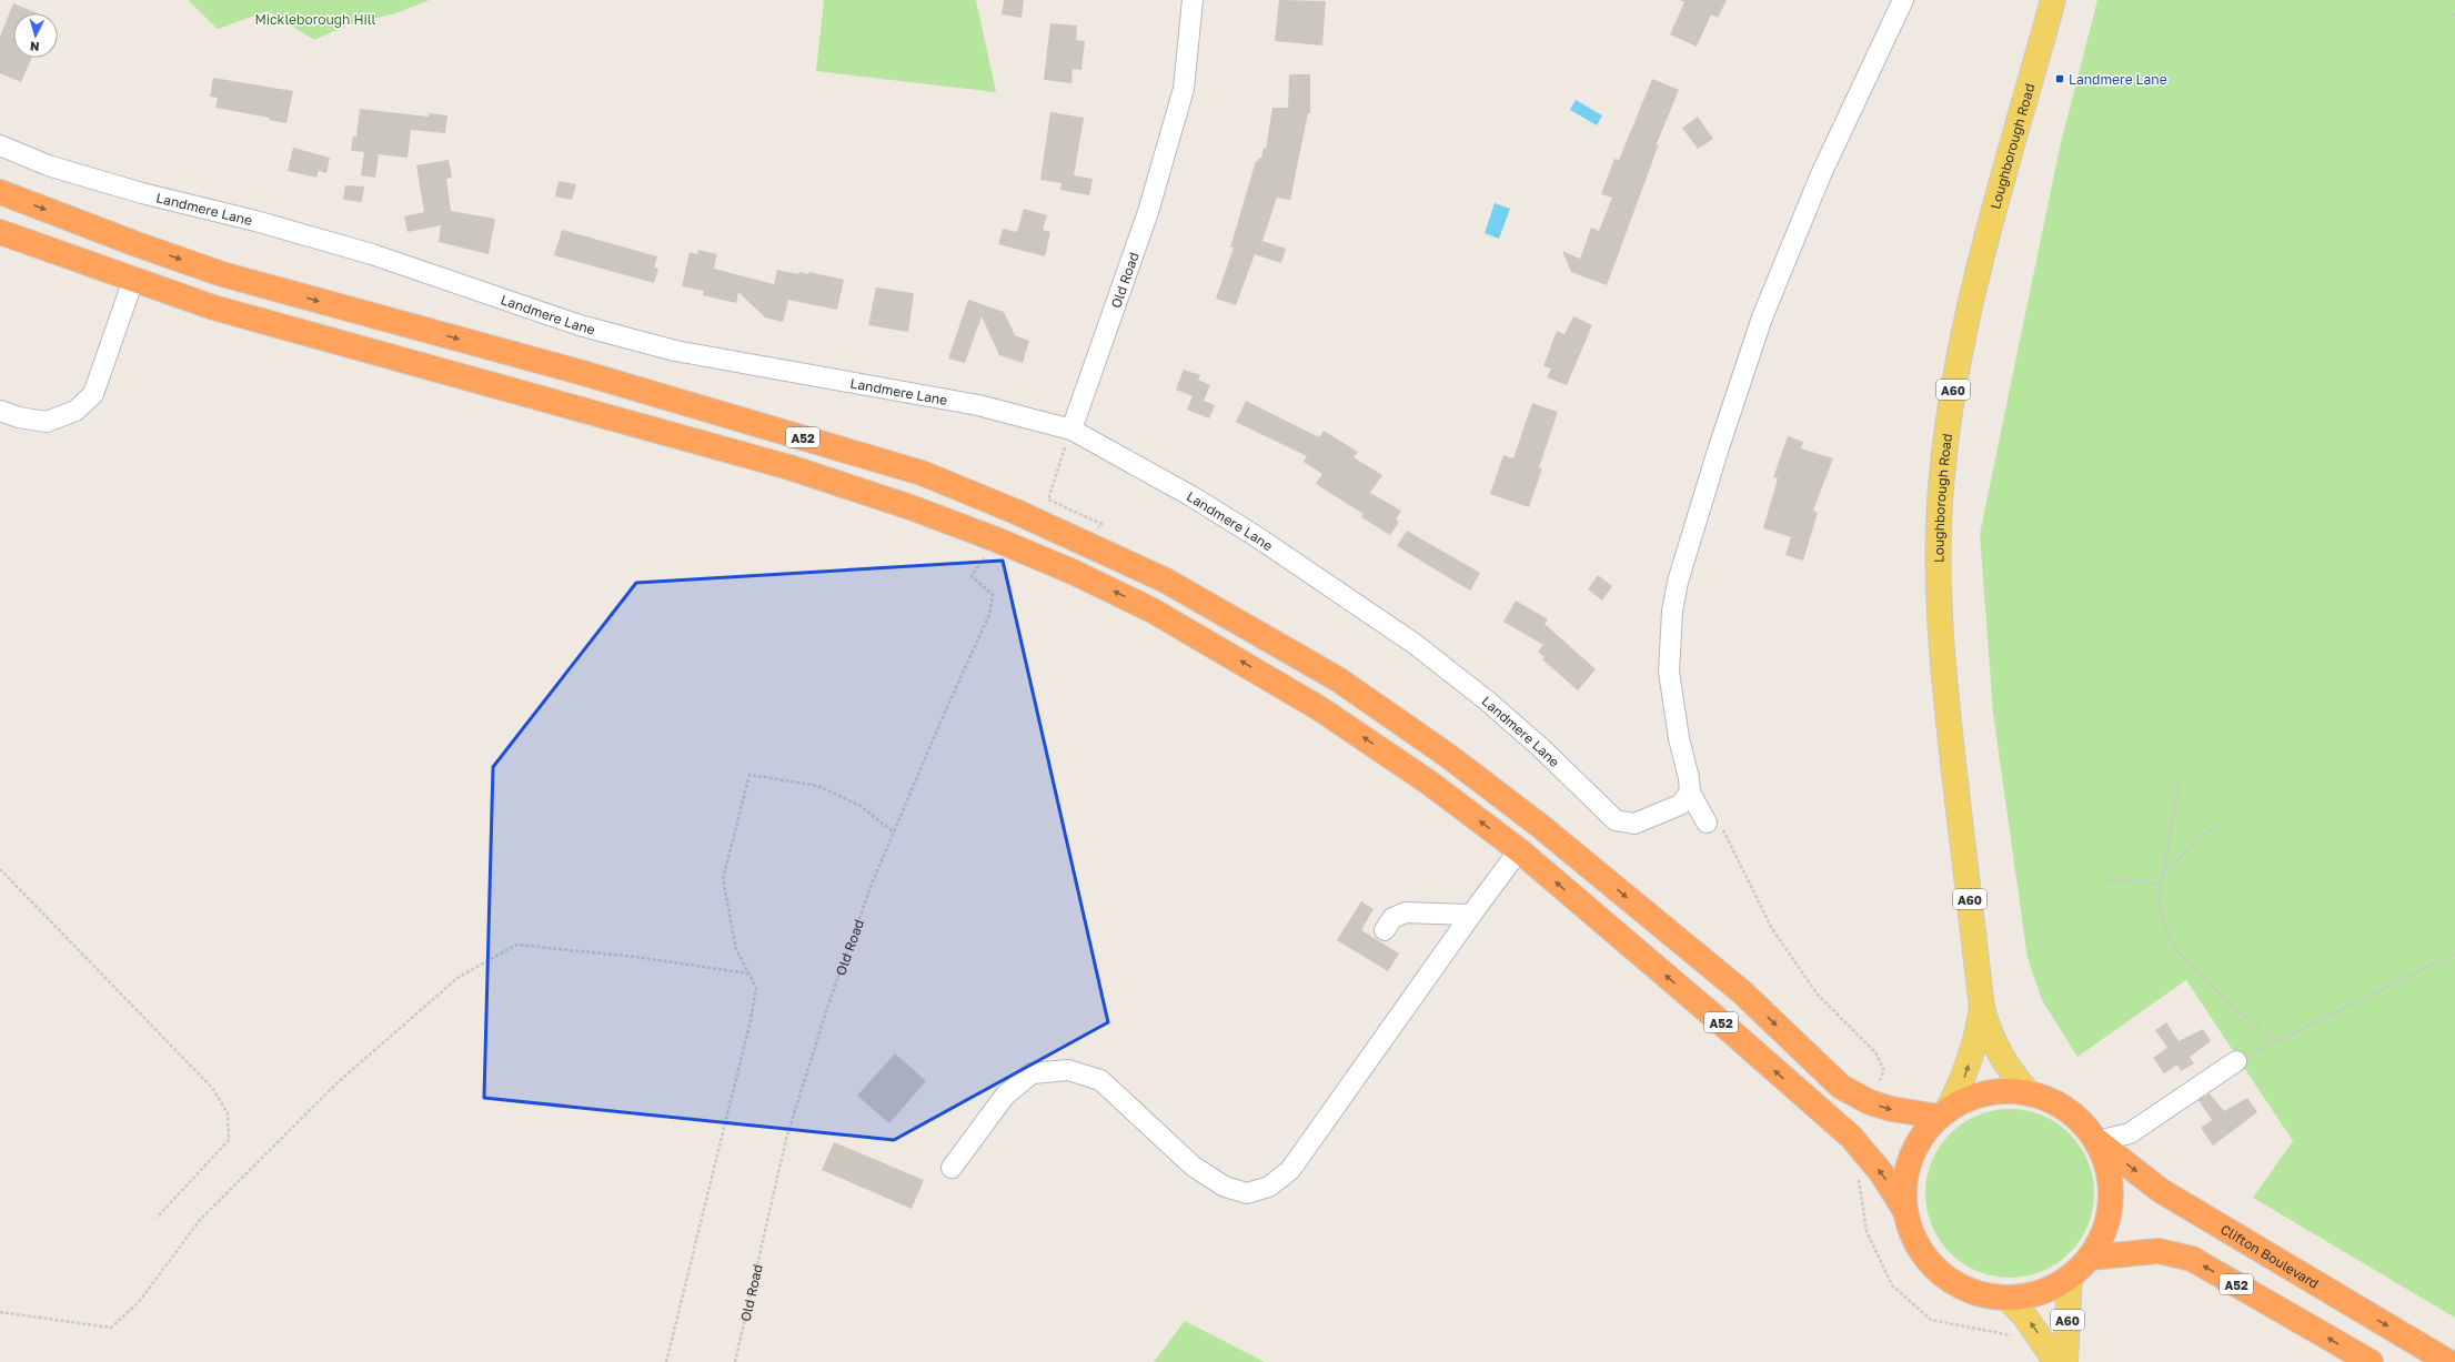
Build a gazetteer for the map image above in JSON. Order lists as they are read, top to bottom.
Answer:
{
  "streets": {
    "highway": ["A52", "Clifton Boulevard"],
    "main road": ["Loughborough Road", "A60"],
    "street": ["Landmere Lane", "Old Road"]
  },
  "crossings": [
    ["Loughborough Road", "A52"],
    ["Landmere Lane", "Old Road"],
    ["A60", "A52"],
    ["A52", "Clifton Boulevard"]
  ],
  "parks": ["Mickleborough Hill"],
  "places": {
    "transit": ["Landmere Lane"]
  },
  "north": "bottom"
}
